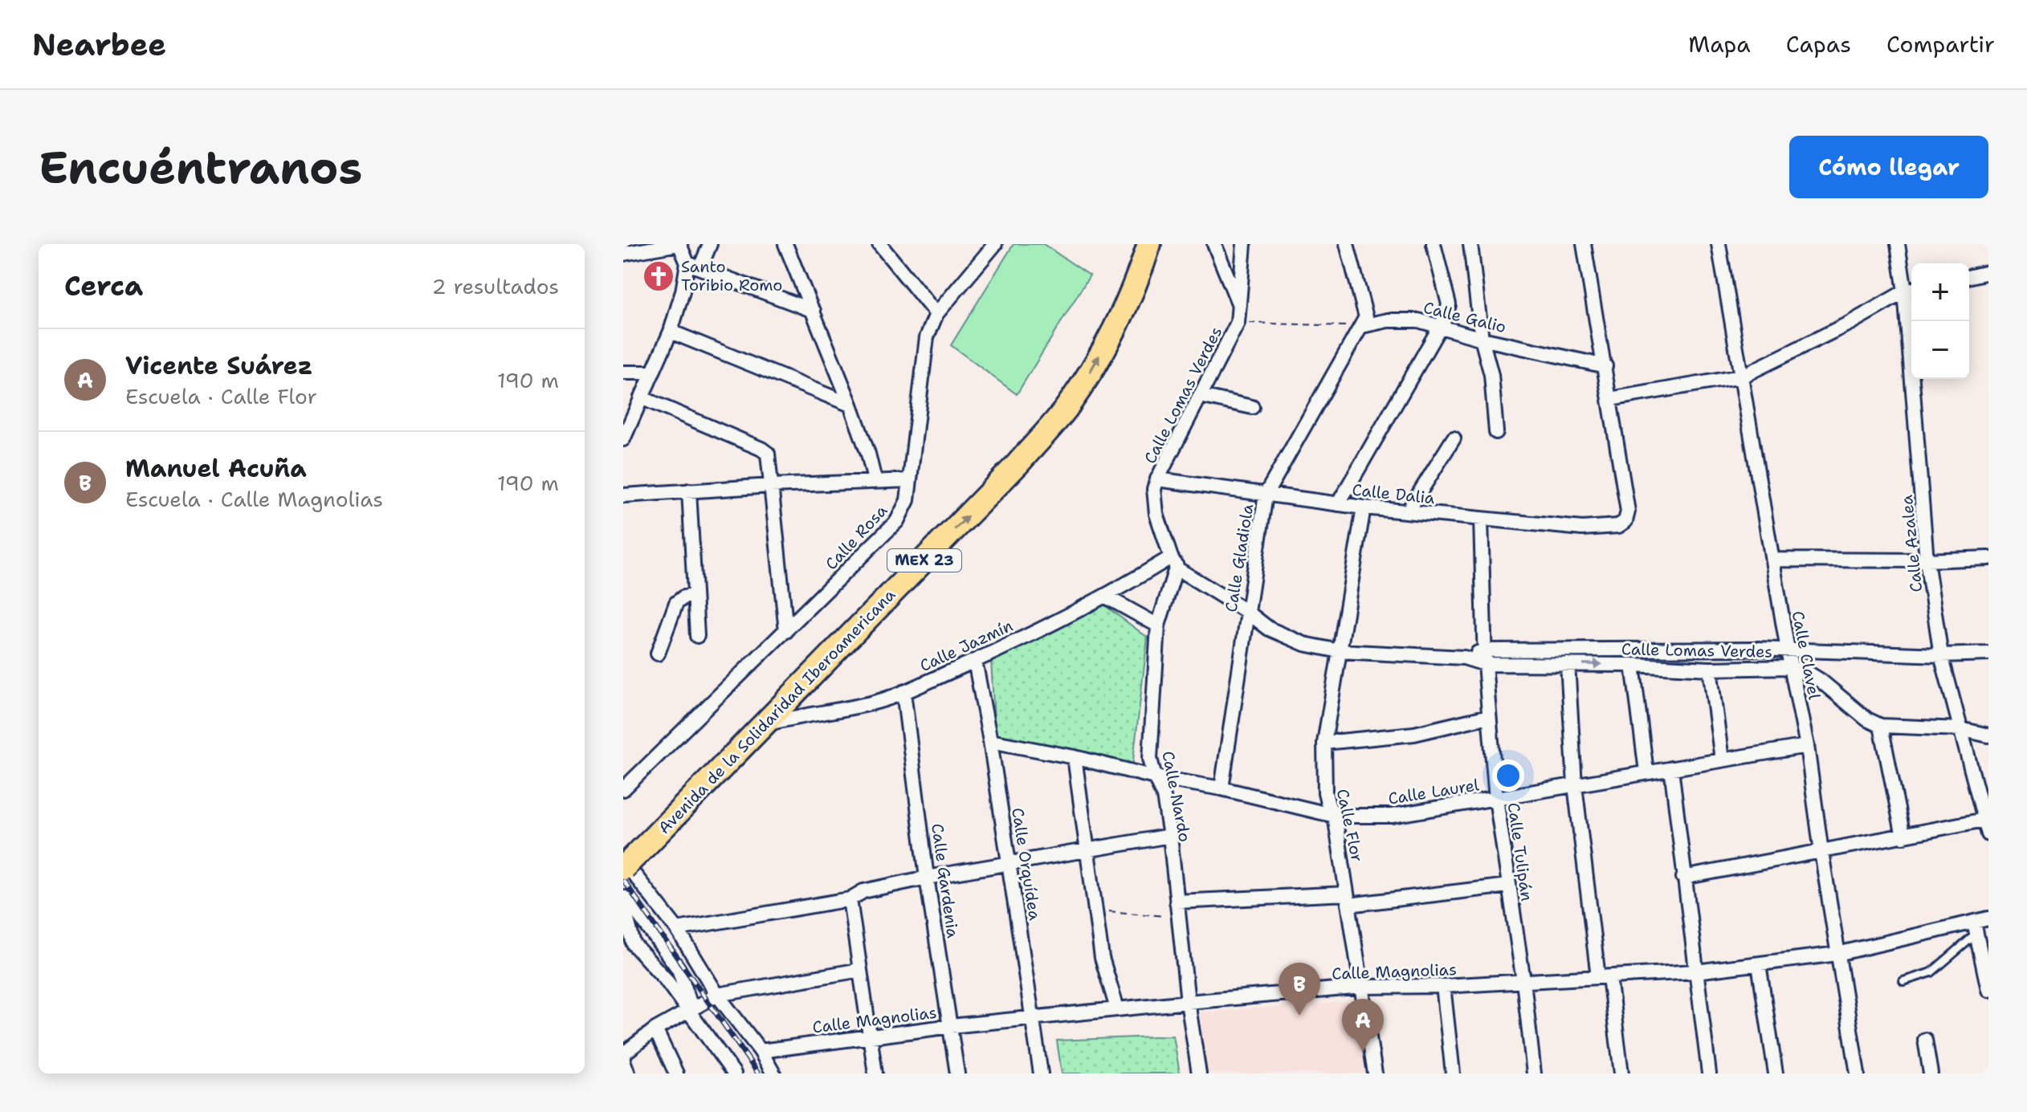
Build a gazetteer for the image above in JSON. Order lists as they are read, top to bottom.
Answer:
{
  "streets": {
    "highway": ["MEX 23", "Avenida de la Solidaridad Iberoamericana"],
    "street": [
      "Calle Galio",
      "Calle Lomas Verdes",
      "Calle Dalia",
      "Calle Rosa",
      "Calle Azalea",
      "Calle Gladiola",
      "Calle Jazmín",
      "Calle Clavel",
      "Calle Laurel",
      "Calle Nardo",
      "Calle Flor",
      "Calle Tulipán",
      "Calle Orquídea",
      "Calle Gardenia",
      "Calle Magnolias"
    ]
  },
  "crossings": [
    ["Calle Galio", "Calle Gladiola"],
    ["Calle Lomas Verdes", "Calle Dalia"],
    ["Calle Lomas Verdes", "Calle Azalea"],
    ["Calle Lomas Verdes", "Calle Gladiola"],
    ["Calle Lomas Verdes", "Calle Jazmín"],
    ["Calle Lomas Verdes", "Calle Clavel"],
    ["Calle Lomas Verdes", "Calle Nardo"],
    ["Calle Lomas Verdes", "Calle Flor"],
    ["Calle Lomas Verdes", "Calle Tulipán"],
    ["Calle Dalia", "Calle Gladiola"],
    ["Calle Dalia", "Calle Flor"],
    ["Calle Dalia", "Calle Tulipán"],
    ["Calle Gladiola", "Calle Laurel"],
    ["Calle Jazmín", "Avenida de la Solidaridad Iberoamericana"],
    ["Calle Jazmín", "Calle Nardo"],
    ["Calle Jazmín", "Calle Orquídea"],
    ["Calle Jazmín", "Calle Gardenia"],
    ["Calle Clavel", "Calle Laurel"],
    ["Calle Clavel", "Calle Magnolias"],
    ["Calle Laurel", "Calle Nardo"],
    ["Calle Laurel", "Calle Flor"],
    ["Calle Laurel", "Calle Tulipán"],
    ["Calle Laurel", "Calle Orquídea"],
    ["Calle Nardo", "Calle Magnolias"],
    ["Calle Flor", "Calle Magnolias"],
    ["Calle Tulipán", "Calle Magnolias"],
    ["Calle Orquídea", "Calle Magnolias"],
    ["Calle Gardenia", "Calle Magnolias"]
  ],
  "one_way": ["Avenida de la Solidaridad Iberoamericana"],
  "places": {
    "church": ["Santo Toribio Romo"]
  },
  "page": {
    "header": "Nearbee",
    "nav": ["Mapa", "Capas", "Compartir"],
    "buttons": "Cómo llegar",
    "title": "Encuéntranos",
    "heading": ["Cerca", "2 resultados"],
    "map_buttons": ["+", "−"],
    "list": [
      {
        "mark": "A",
        "name": "Vicente Suárez",
        "note": "Escuela · Calle Flor",
        "value": "190 m"
      },
      {
        "mark": "B",
        "name": "Manuel Acuña",
        "note": "Escuela · Calle Magnolias",
        "value": "190 m"
      }
    ],
    "pins": ["B", "A"]
  }
}
